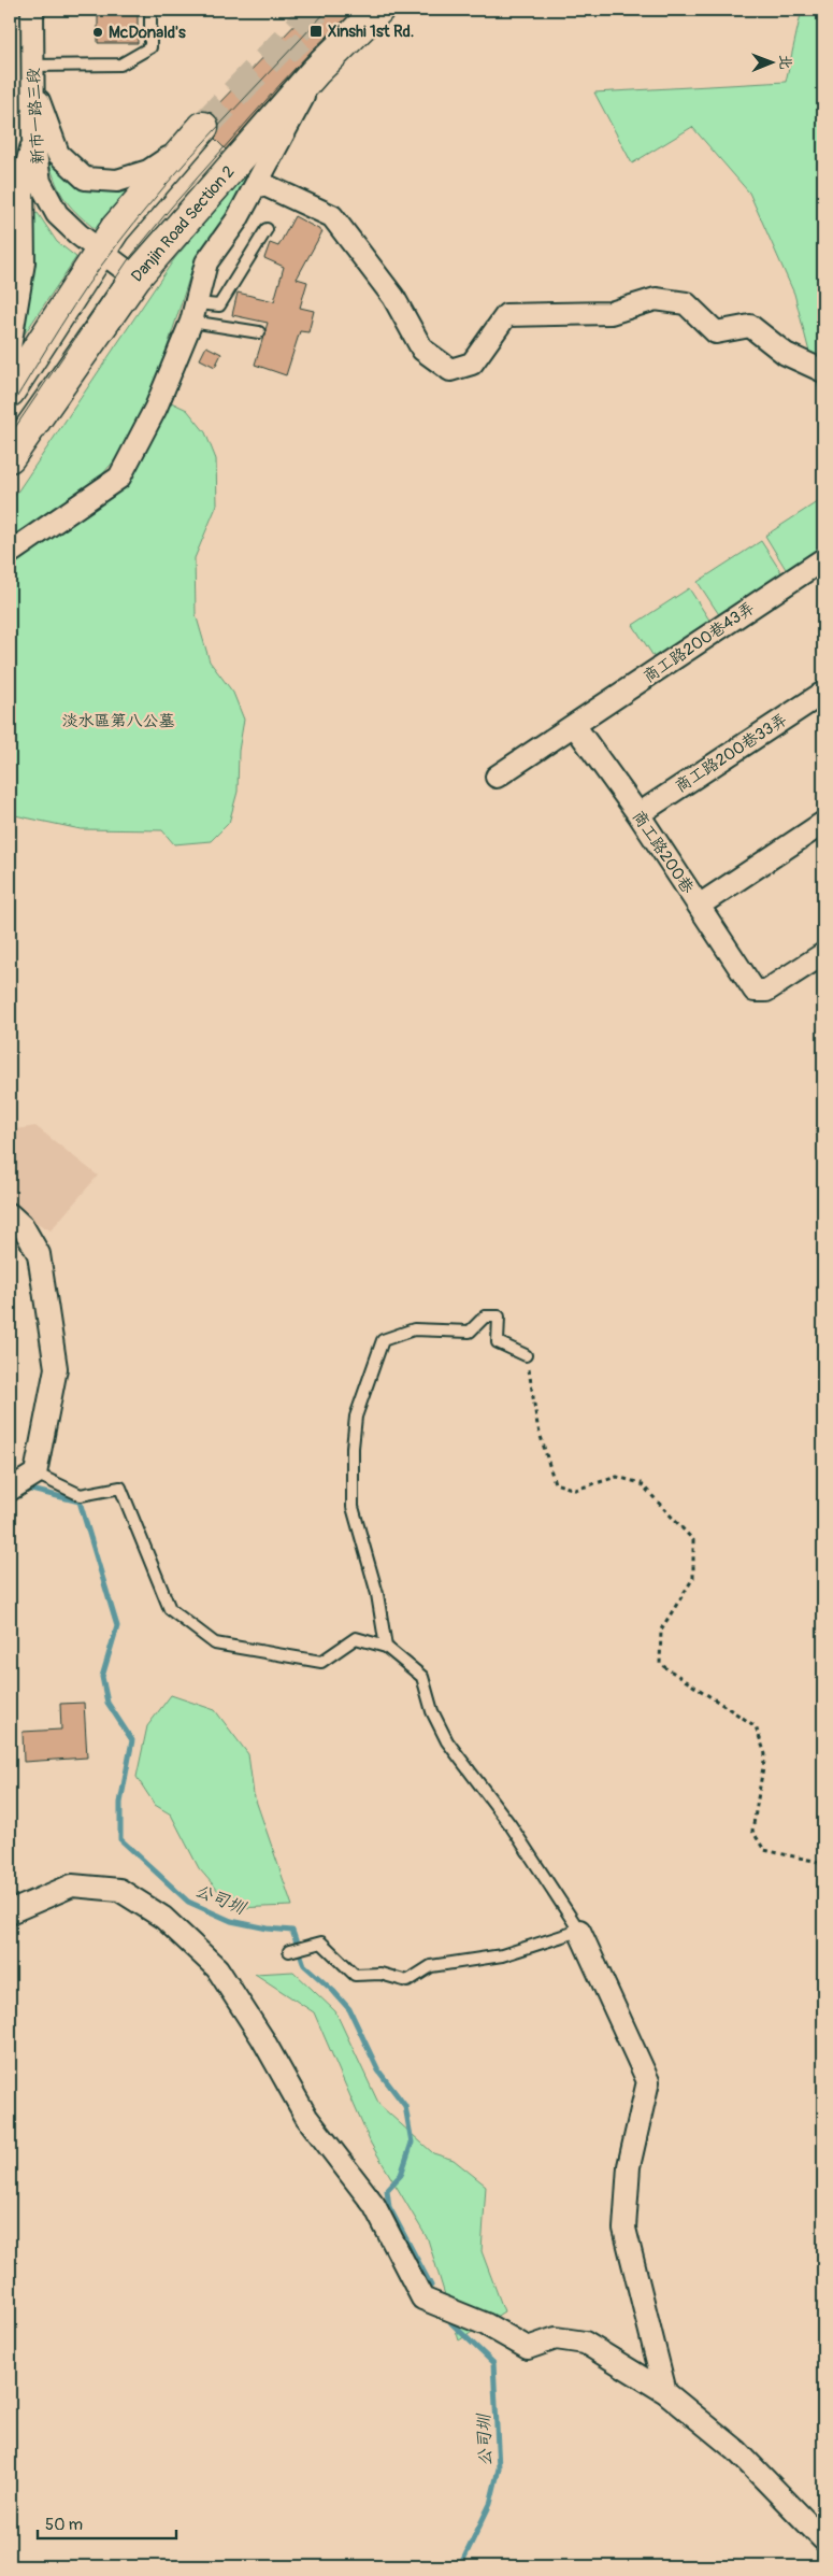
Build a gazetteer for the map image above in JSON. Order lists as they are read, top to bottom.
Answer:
{
  "streets": {
    "main road": ["Danjin Road Section 2"],
    "street": [
      "新市一路三段",
      "商工路200巷43弄",
      "商工路200巷33弄",
      "商工路200巷"
    ]
  },
  "crossings": [
    ["新市一路三段", "Danjin Road Section 2"],
    ["商工路200巷43弄", "商工路200巷"],
    ["商工路200巷33弄", "商工路200巷"]
  ],
  "water": ["公司圳"],
  "parks": ["淡水區第八公墓"],
  "places": {
    "transit": ["Xinshi 1st Rd."],
    "other": ["McDonald's"]
  },
  "scale_bar": "50 m",
  "north": "right"
}
